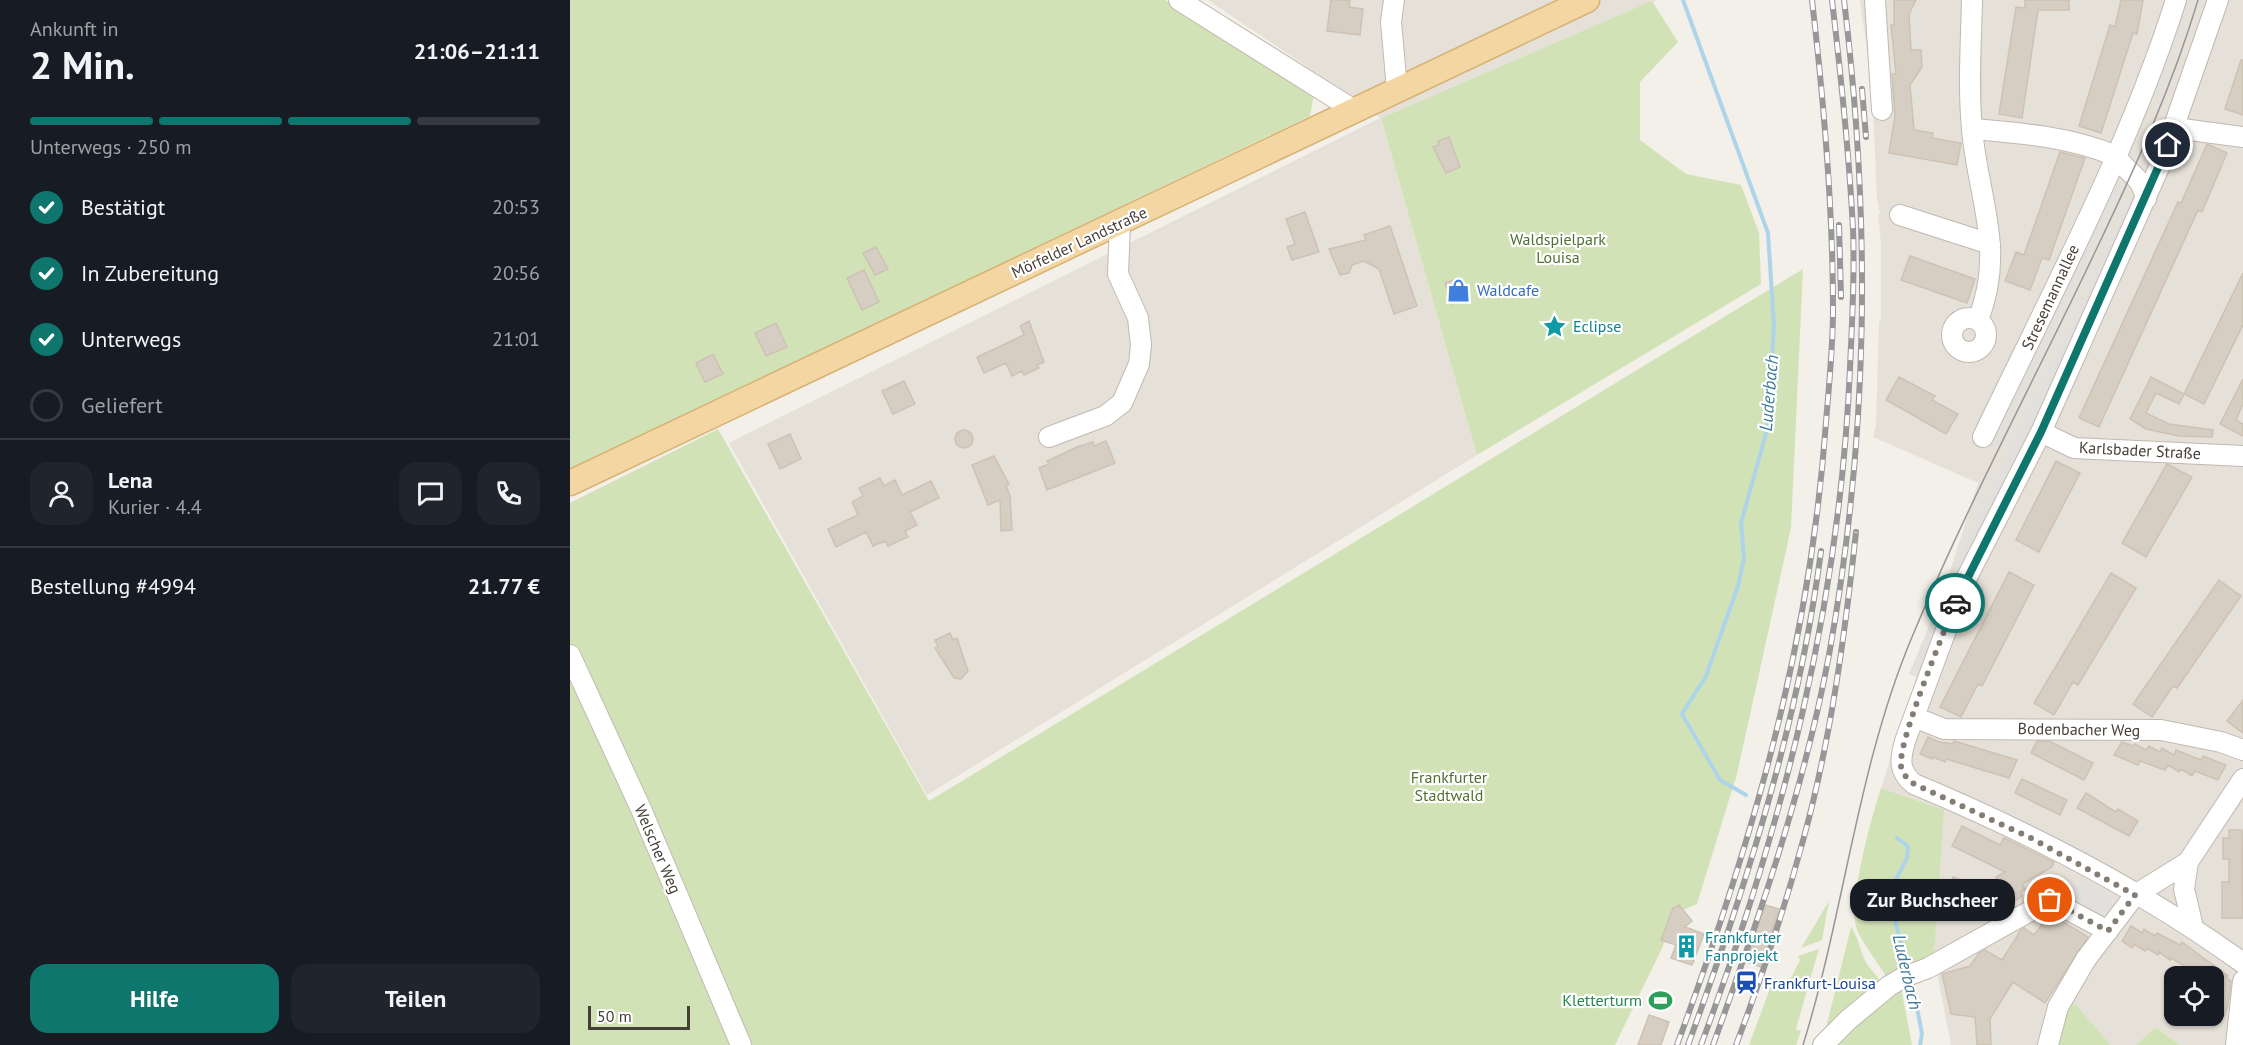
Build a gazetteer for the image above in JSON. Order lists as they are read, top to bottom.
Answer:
{
  "streets": {
    "main road": ["Mörfelder Landstraße"],
    "street": [
      "Stresemannallee",
      "Karlsbader Straße",
      "Bodenbacher Weg",
      "Welscher Weg"
    ]
  },
  "water": ["Luderbach"],
  "parks": ["Waldspielpark Louisa", "Frankfurter Stadtwald"],
  "places": {
    "shop": ["Waldcafe"],
    "place": ["Eclipse"],
    "other": ["Zur Buchscheer"],
    "building": ["Frankfurter Fanprojekt"],
    "station": ["Frankfurt-Louisa"],
    "sports": ["Kletterturm"]
  },
  "scale_bar": "50 m",
  "page": {
    "heading": ["2 Min.", "Ankunft in", "21:06–21:11"],
    "panel": [
      "Lena",
      "Kurier · 4.4",
      "Bestellung #4994",
      "21.77 €"
    ],
    "bar": "Unterwegs · 250 m",
    "list": [
      ["Bestätigt", "20:53"],
      ["In Zubereitung", "20:56"],
      ["Unterwegs", "21:01"],
      "Geliefert"
    ],
    "bubble": "Zur Buchscheer",
    "buttons": ["Hilfe", "Teilen"],
    "scale": "50 m"
  }
}
